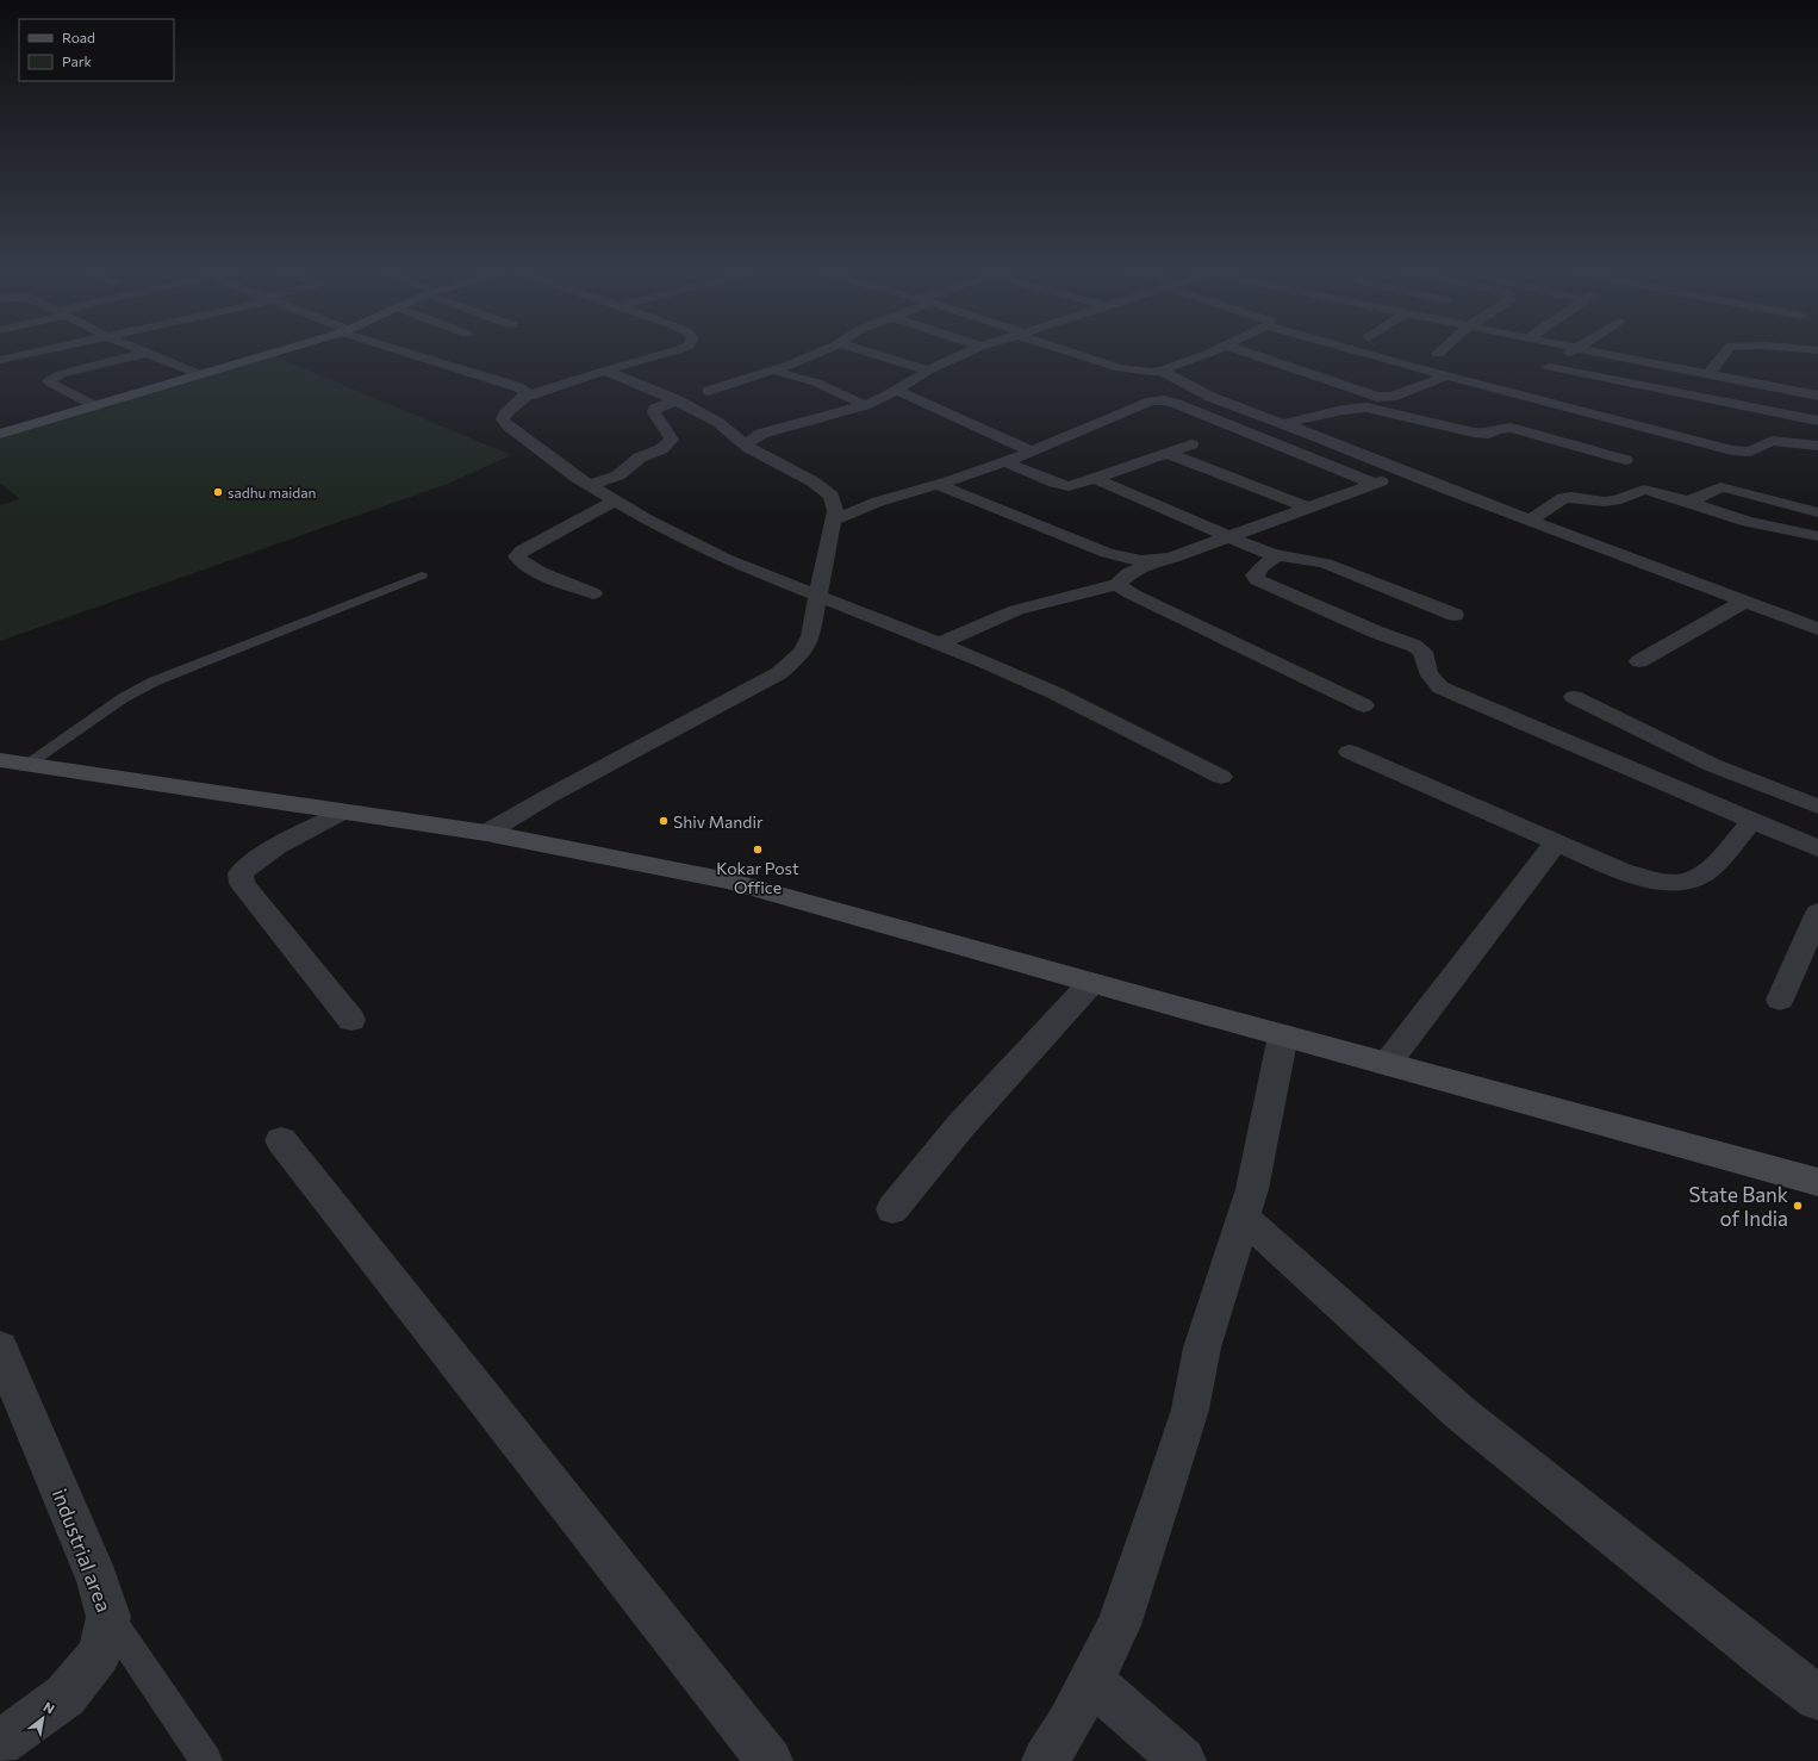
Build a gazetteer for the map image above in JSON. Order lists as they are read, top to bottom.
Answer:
{
  "streets": {
    "street": ["industrial area"]
  },
  "places": [
    "sadhu maidan",
    "Shiv Mandir",
    "Kokar Post Office",
    "State Bank of India"
  ],
  "legend": ["Road", "Park"],
  "north": "top right"
}
